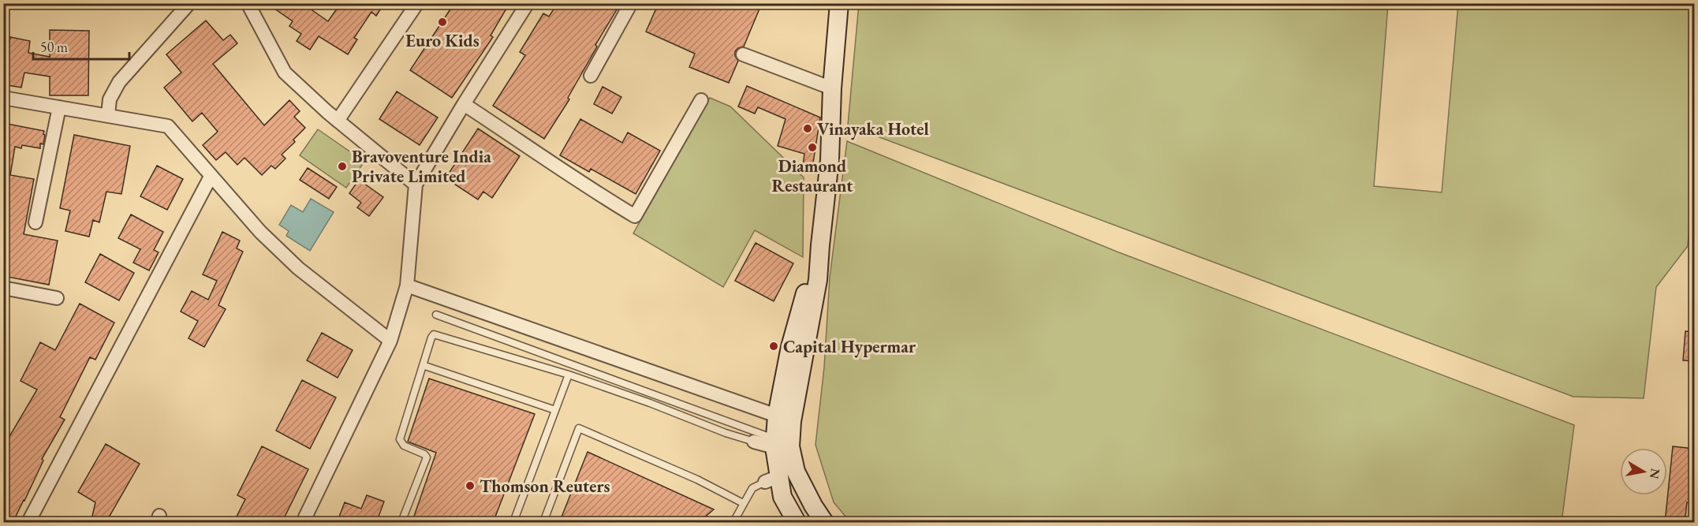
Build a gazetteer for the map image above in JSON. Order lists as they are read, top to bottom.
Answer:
{
  "places": [
    "Euro Kids",
    "Vinayaka Hotel",
    "Diamond Restaurant",
    "Bravoventure India Private Limited",
    "Capital Hypermar",
    "Thomson Reuters"
  ],
  "scale_bar": "50 m",
  "north": "right"
}
